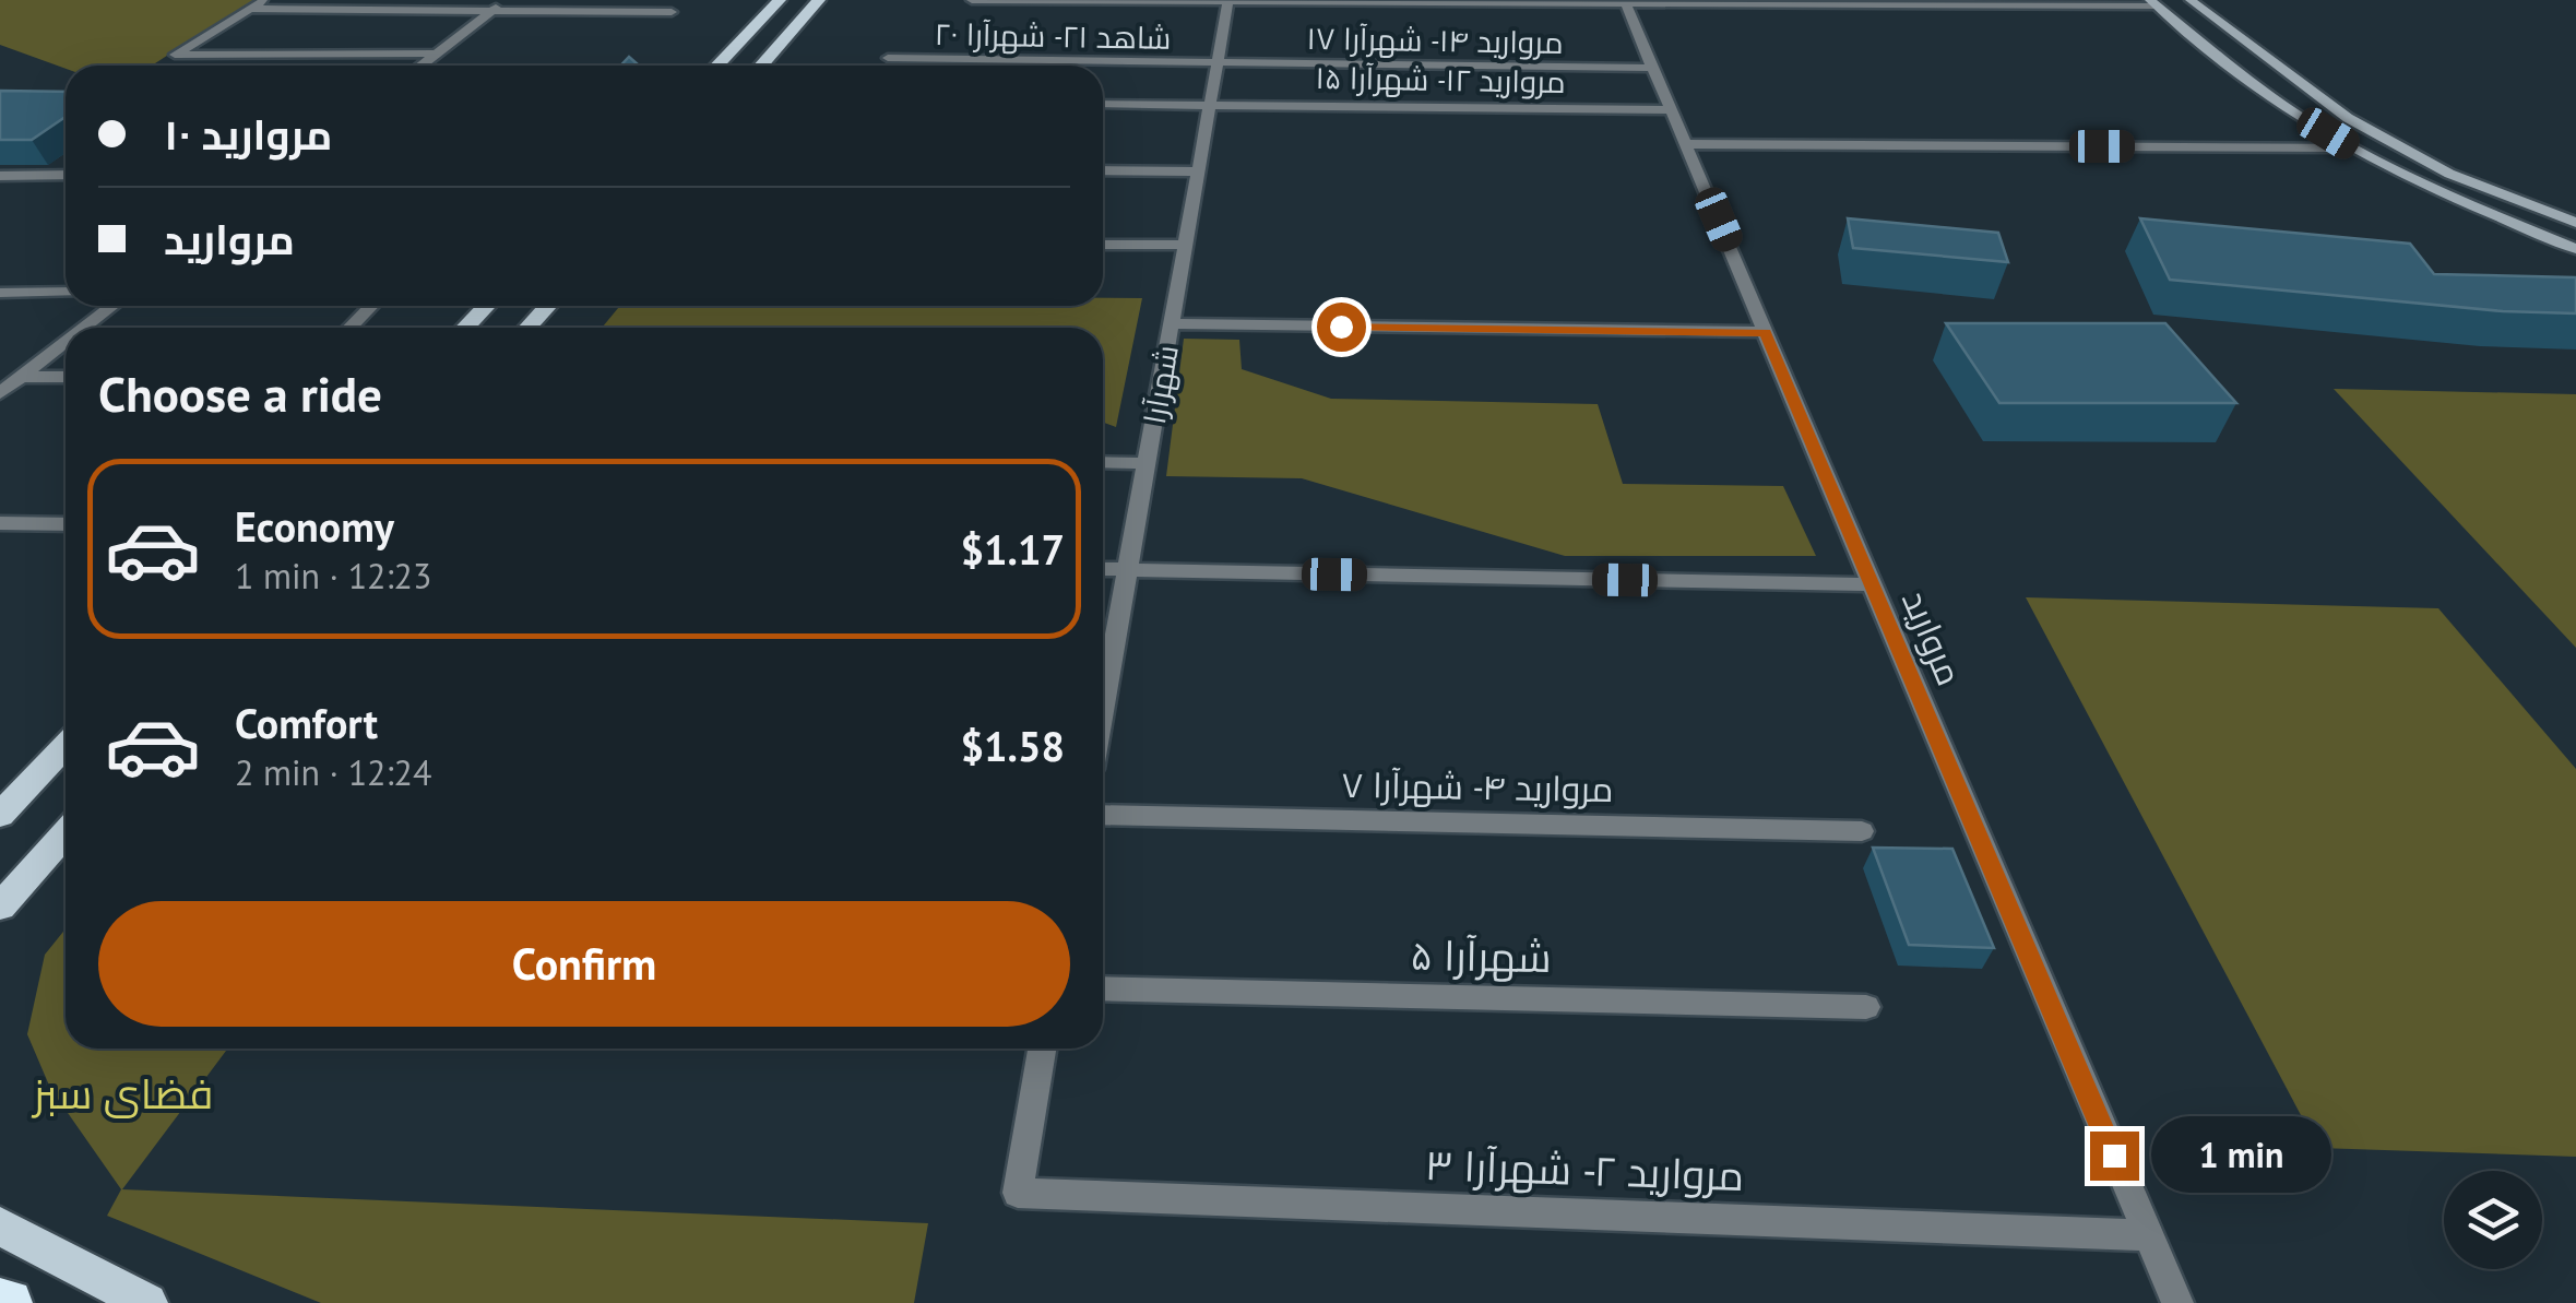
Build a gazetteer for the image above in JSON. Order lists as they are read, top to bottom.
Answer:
{
  "streets": {
    "street": [
      "شاهد ۲۱- شهرآرا ۲۰",
      "مروارید ۱۴- شهرآرا ۱۷",
      "مروارید ۱۲- شهرآرا ۱۵",
      "شهرآرا",
      "مروارید",
      "مروارید ۴- شهرآرا ۷",
      "شهرآرا ۵",
      "مروارید ۲- شهرآرا ۳"
    ]
  },
  "crossings": [
    ["شاهد ۲۱- شهرآرا ۲۰", "مروارید ۱۴- شهرآرا ۱۷"],
    ["شاهد ۲۱- شهرآرا ۲۰", "شهرآرا"],
    ["مروارید ۱۴- شهرآرا ۱۷", "شهرآرا"],
    ["مروارید ۱۴- شهرآرا ۱۷", "مروارید"],
    ["مروارید ۱۲- شهرآرا ۱۵", "شهرآرا"],
    ["مروارید ۱۲- شهرآرا ۱۵", "مروارید"],
    ["مروارید", "مروارید ۲- شهرآرا ۳"]
  ],
  "parks": ["فضای سبز"],
  "page": {
    "banner": ["مروارید ۱۰", "مروارید"],
    "heading": "Choose a ride",
    "list": [
      {
        "name": "Economy",
        "note": "1 min · 12:23",
        "value": "$1.17"
      },
      {
        "name": "Comfort",
        "note": "2 min · 12:24",
        "value": "$1.58"
      }
    ],
    "buttons": "Confirm",
    "bubble": "1 min"
  }
}
